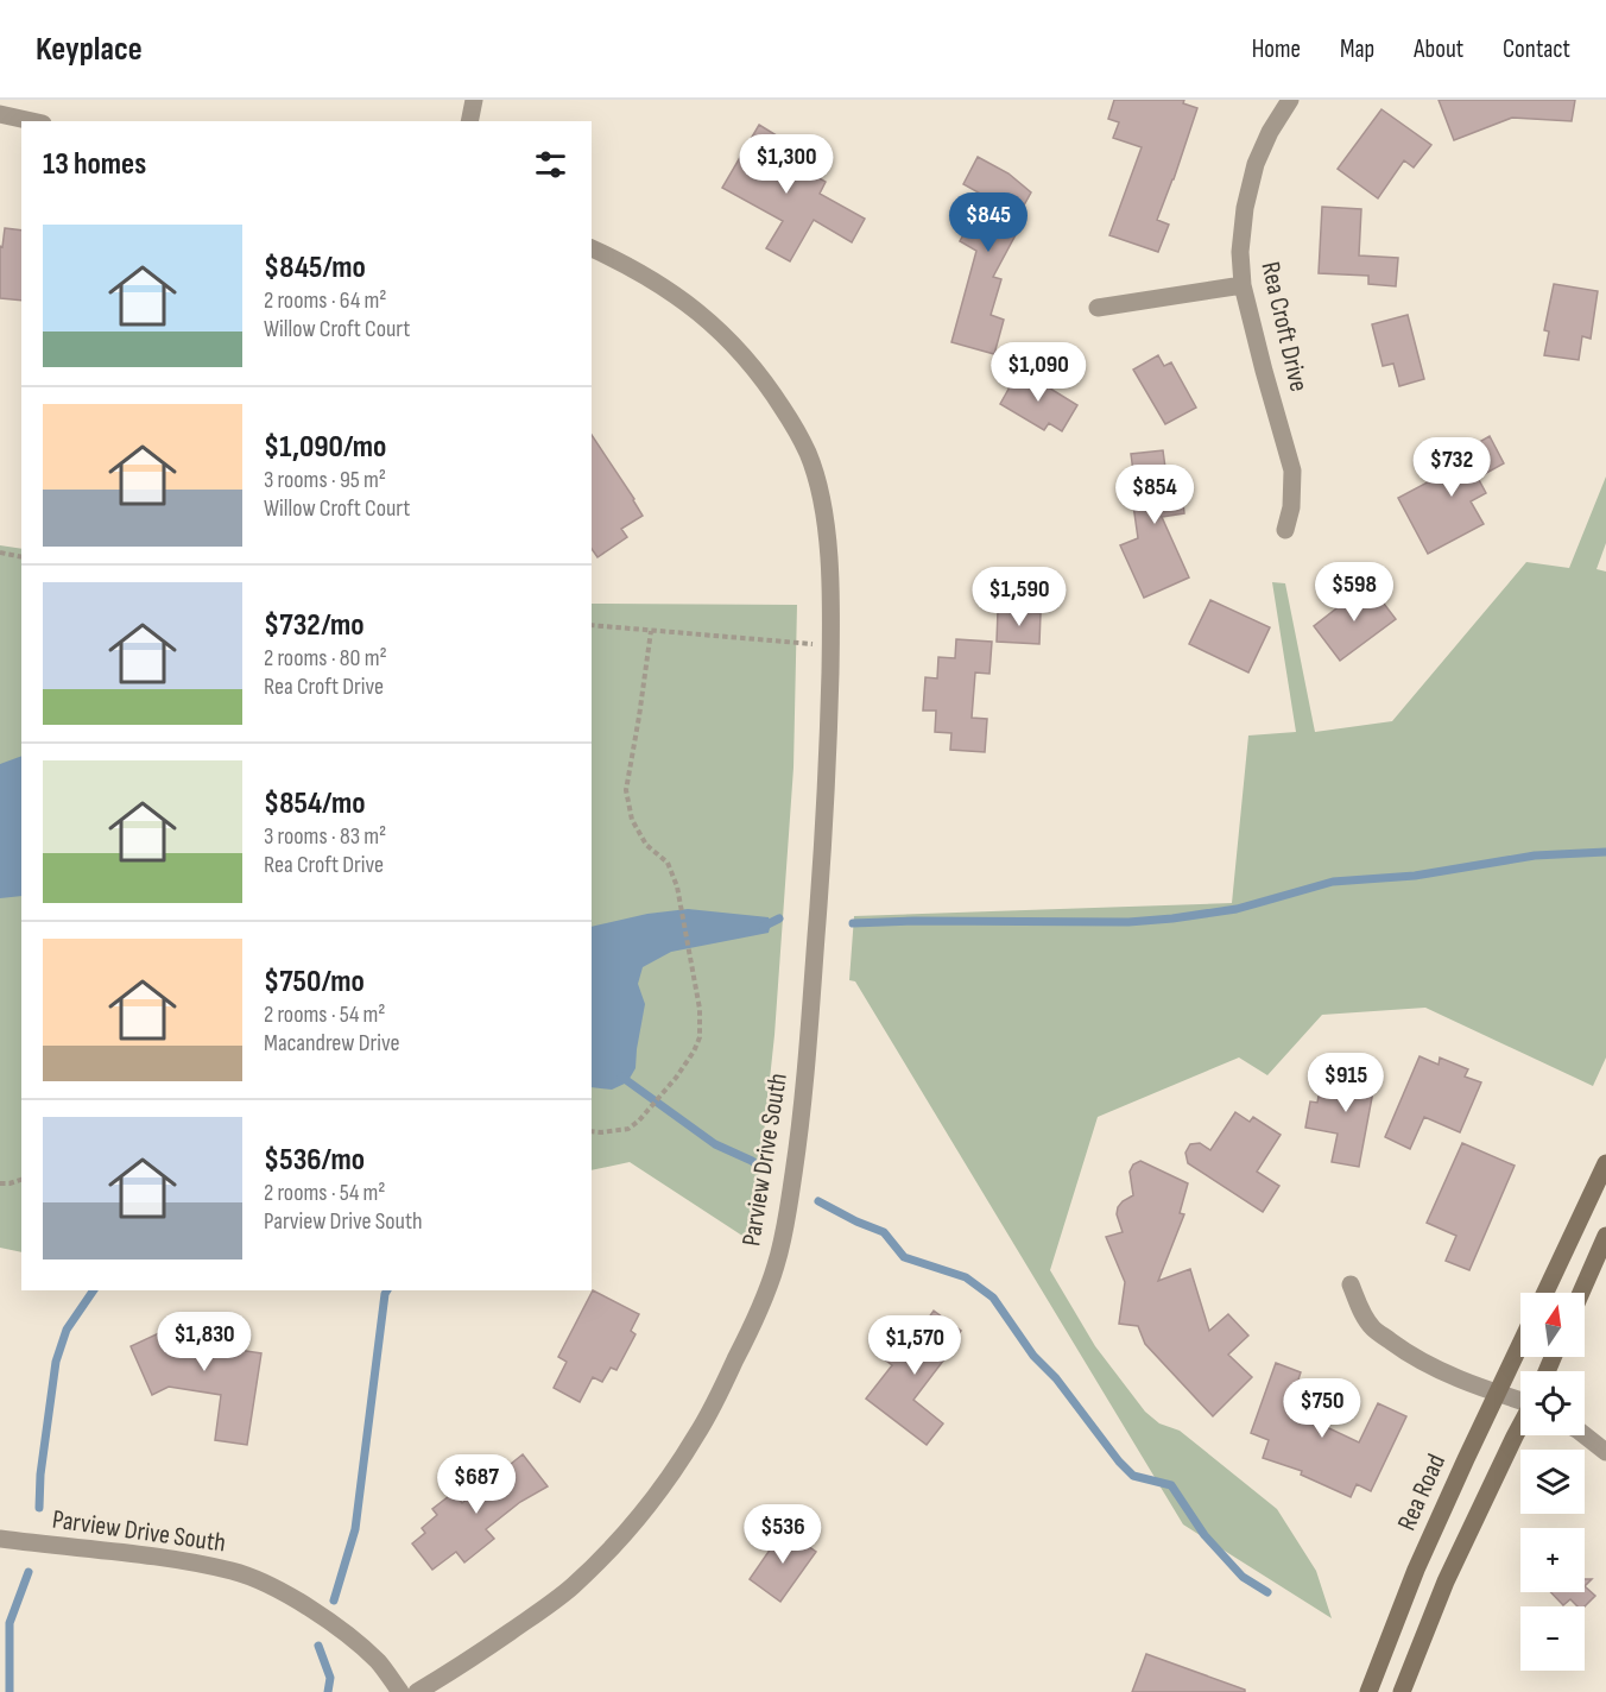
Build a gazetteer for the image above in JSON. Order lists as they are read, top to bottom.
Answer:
{
  "streets": {
    "main road": ["Rea Road"],
    "street": ["Rea Croft Drive", "Parview Drive South"]
  },
  "north": "top",
  "page": {
    "header": "Keyplace",
    "nav": [
      "Home",
      "Map",
      "About",
      "Contact"
    ],
    "heading": "13 homes",
    "price": [
      "$1,300",
      "$845",
      "$1,090",
      "$732",
      "$854",
      "$598",
      "$1,590",
      "$915",
      "$1,830",
      "$1,570",
      "$750",
      "$687",
      "$536"
    ],
    "list": [
      {
        "name": "$845/mo",
        "note": "2 rooms · 64 m² · Willow Croft Court"
      },
      {
        "name": "$1,090/mo",
        "note": "3 rooms · 95 m² · Willow Croft Court"
      },
      {
        "name": "$732/mo",
        "note": "2 rooms · 80 m² · Rea Croft Drive"
      },
      {
        "name": "$854/mo",
        "note": "3 rooms · 83 m² · Rea Croft Drive"
      },
      {
        "name": "$750/mo",
        "note": "2 rooms · 54 m² · Macandrew Drive"
      },
      {
        "name": "$536/mo",
        "note": "2 rooms · 54 m² · Parview Drive South"
      }
    ],
    "map_buttons": ["+", "−"]
  }
}
